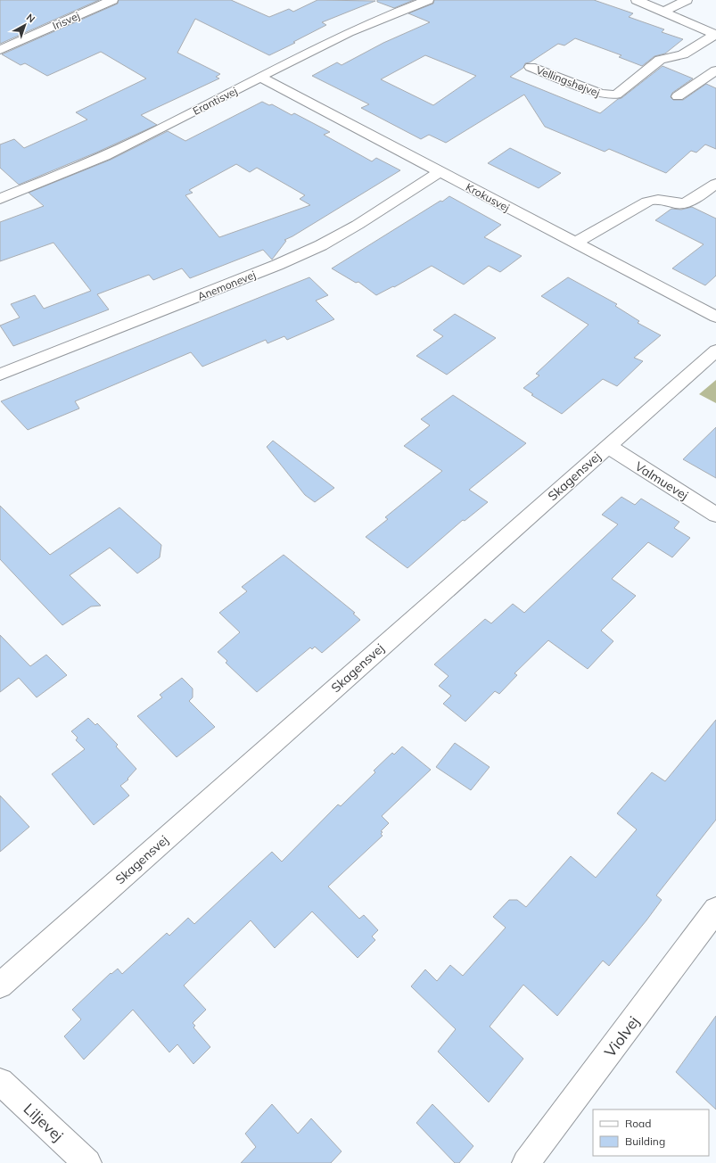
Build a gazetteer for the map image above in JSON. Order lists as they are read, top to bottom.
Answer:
{
  "streets": {
    "street": [
      "Irisvej",
      "Vellingshøjvej",
      "Erantisvej",
      "Krokusvej",
      "Anemonevej",
      "Skagensvej",
      "Valmuevej",
      "Violvej",
      "Liljevej"
    ]
  },
  "crossings": [
    ["Erantisvej", "Krokusvej"],
    ["Krokusvej", "Anemonevej"],
    ["Skagensvej", "Valmuevej"]
  ],
  "legend": ["Road", "Building"],
  "north": "top right"
}
